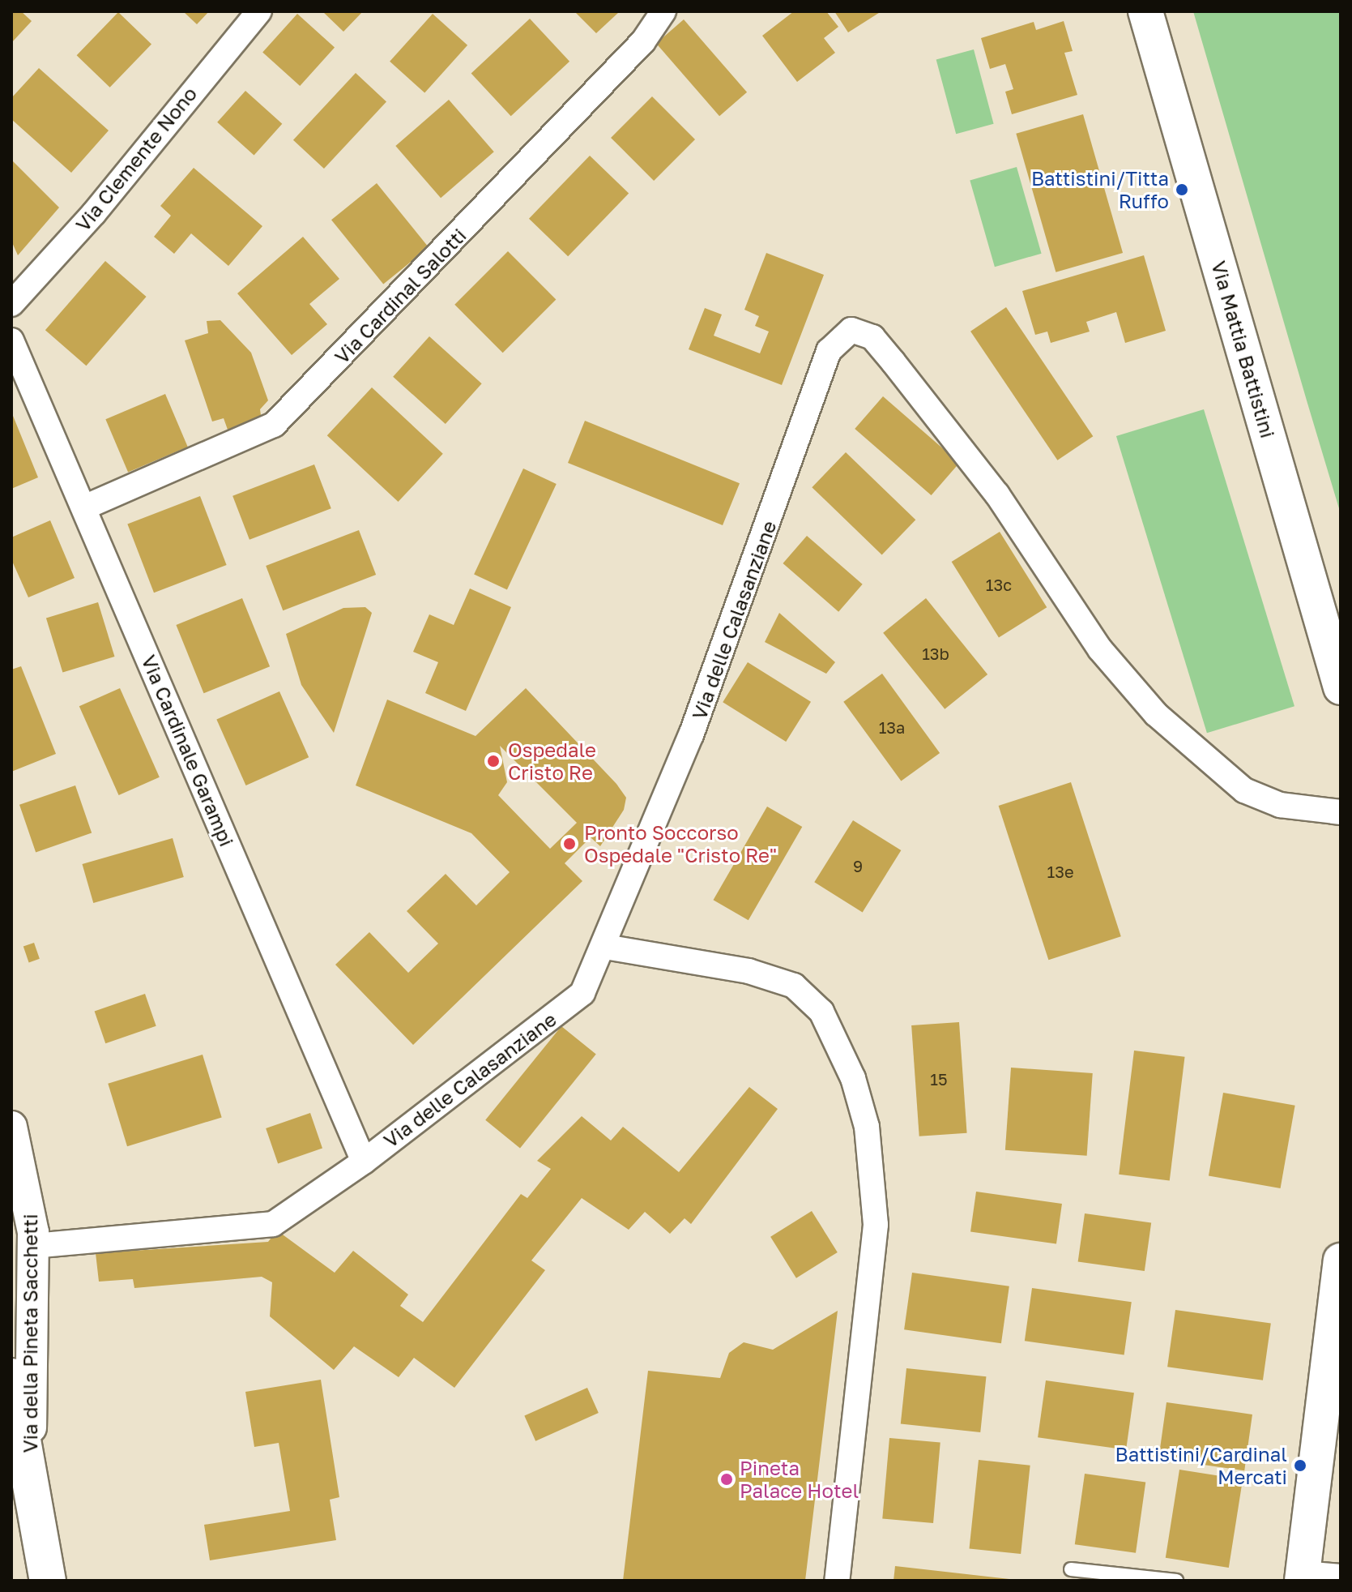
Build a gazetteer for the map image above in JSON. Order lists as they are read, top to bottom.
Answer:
{
  "streets": {
    "main road": ["Via Mattia Battistini", "Via della Pineta Sacchetti"],
    "street": [
      "Via Clemente Nono",
      "Via Cardinal Salotti",
      "Via delle Calasanziane",
      "Via Cardinale Garampi"
    ]
  },
  "crossings": [
    ["Via Cardinal Salotti", "Via Cardinale Garampi"],
    ["Via delle Calasanziane", "Via Cardinale Garampi"],
    ["Via delle Calasanziane", "Via della Pineta Sacchetti"]
  ],
  "places": [
    "Battistini/Titta Ruffo",
    "Ospedale Cristo Re",
    "Pronto Soccorso Ospedale \"Cristo Re\"",
    "Battistini/Cardinal Mercati",
    "Pineta Palace Hotel"
  ],
  "house_numbers": [
    "13c",
    "13b",
    "13a",
    "9",
    "13e",
    "15"
  ]
}
